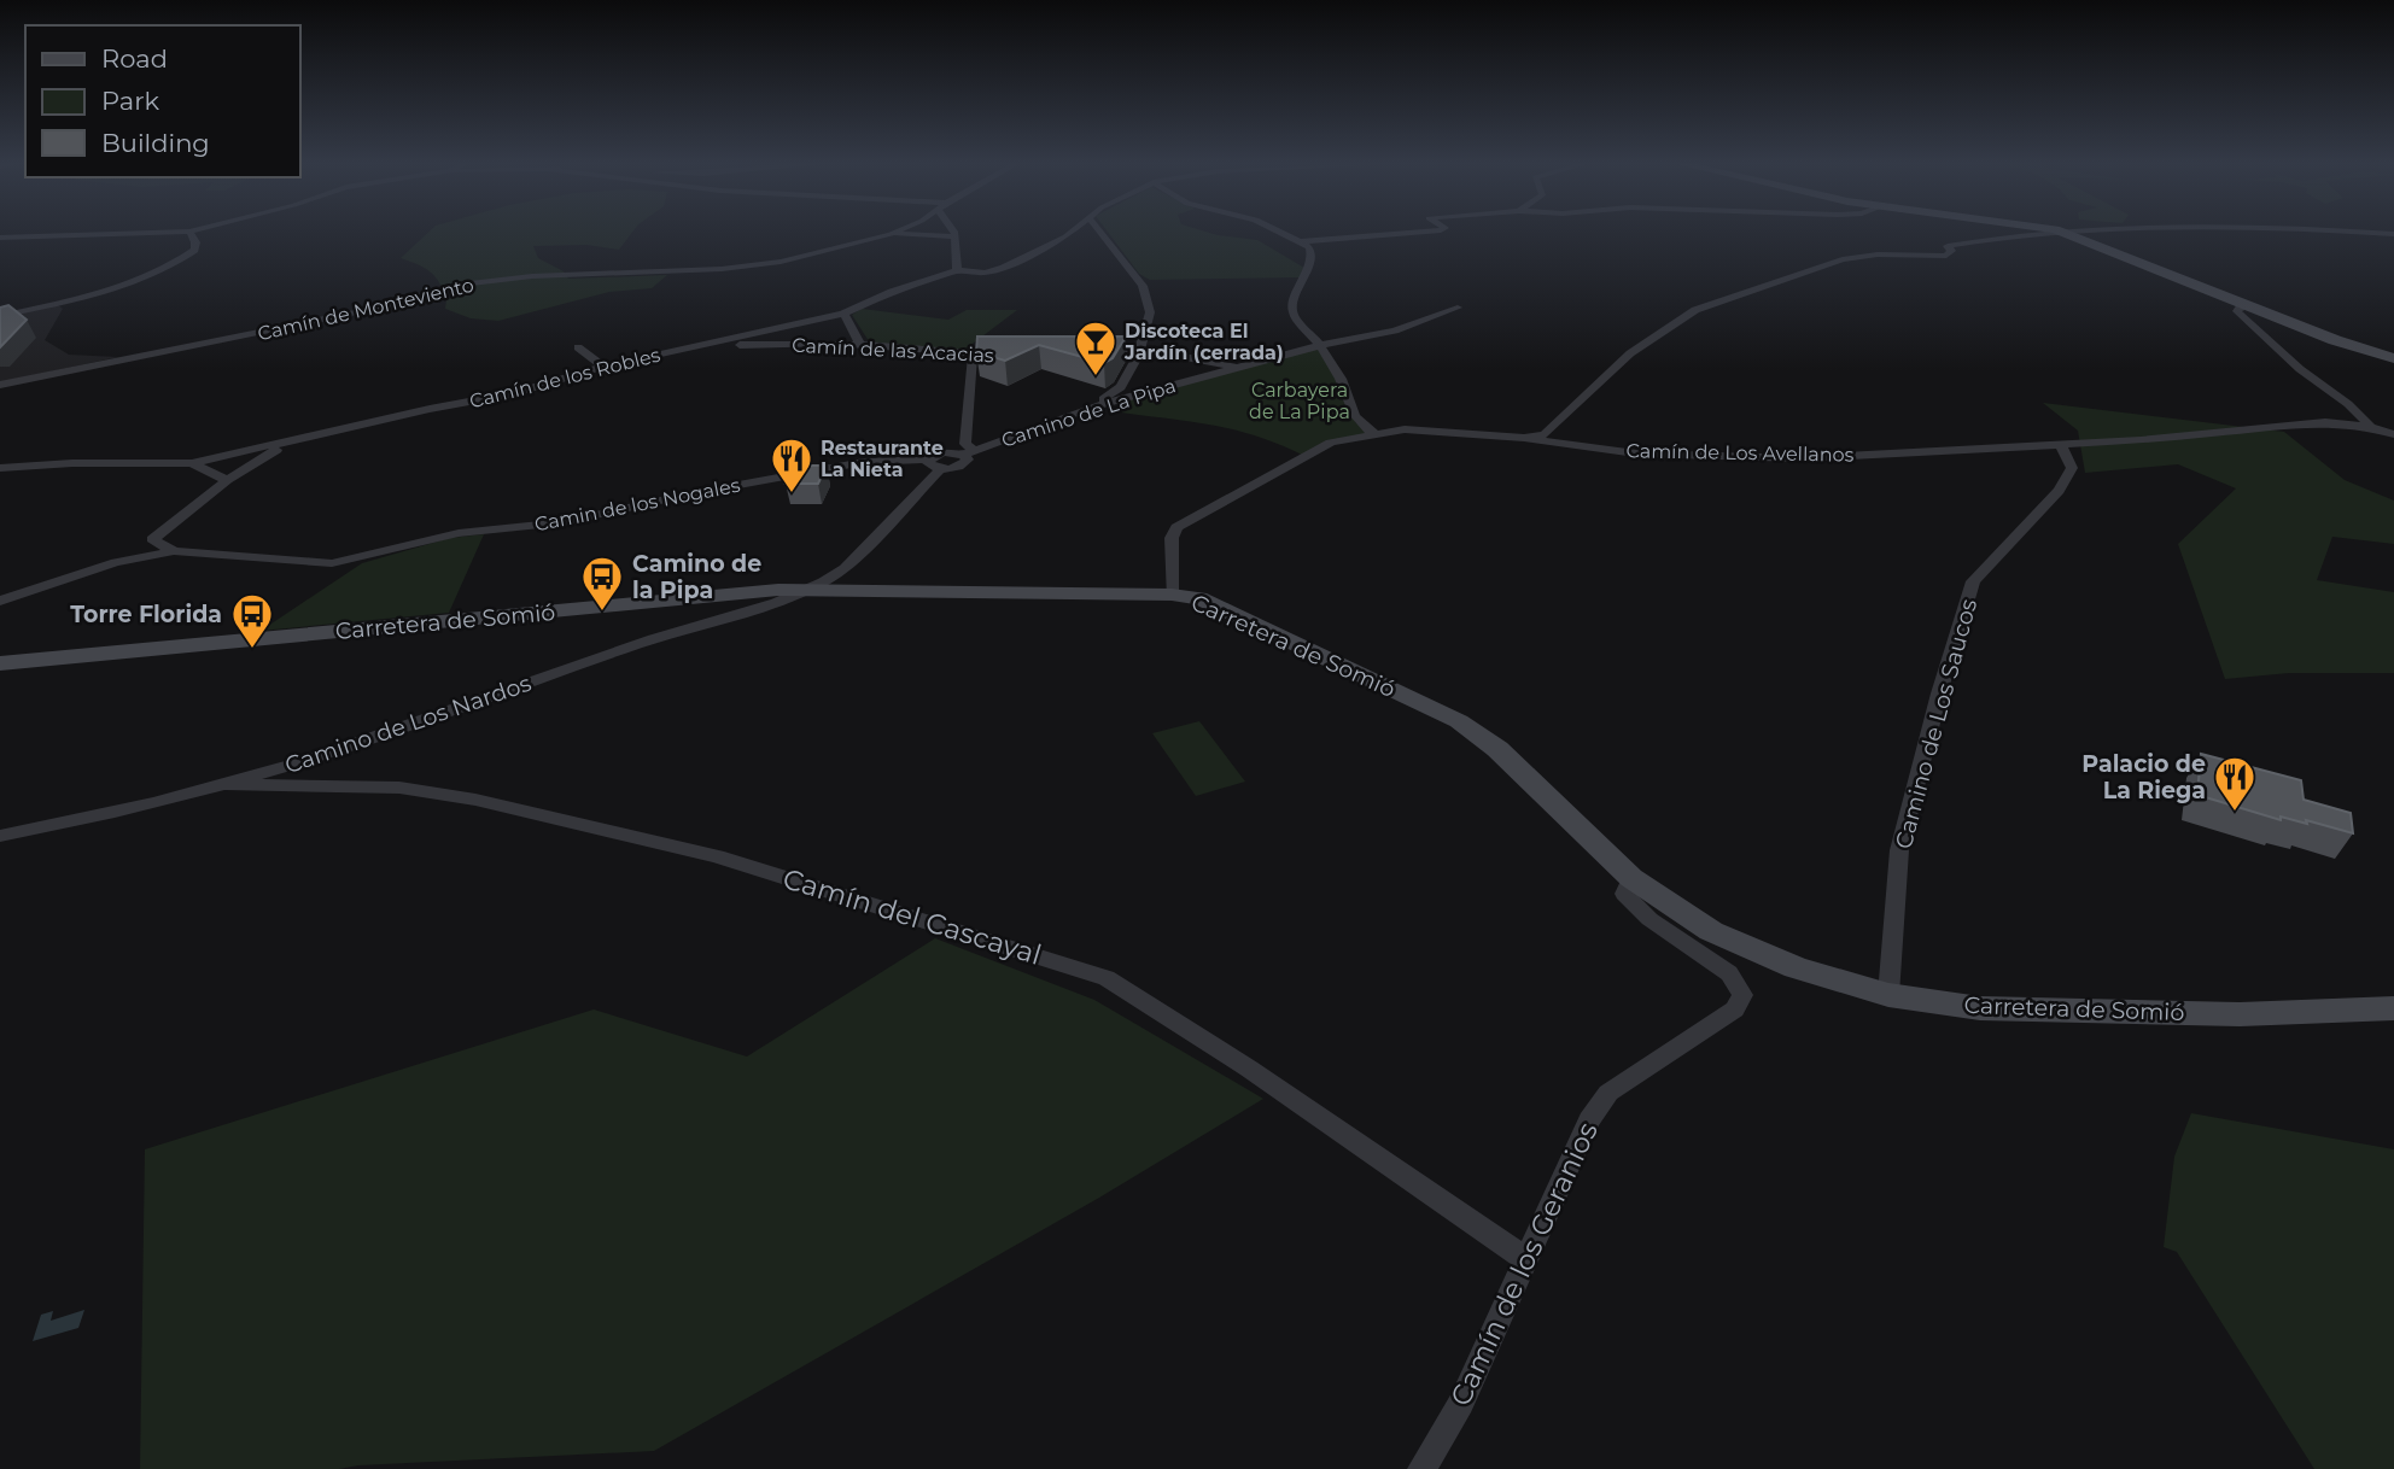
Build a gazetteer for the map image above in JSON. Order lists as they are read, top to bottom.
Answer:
{
  "streets": {
    "street": [
      "Camín de Monteviento",
      "Camín de las Acacias",
      "Camín de los Robles",
      "Camino de La Pipa",
      "Camín de Los Avellanos",
      "Camin de los Nogales",
      "Carretera de Somió",
      "Camino de Los Nardos",
      "Camino de Los Saucos",
      "Camín del Cascayal",
      "Camín de los Geranios"
    ]
  },
  "crossings": [
    ["Camín de las Acacias", "Camín de los Robles"],
    ["Camino de La Pipa", "Camin de los Nogales"],
    ["Camín de Los Avellanos", "Carretera de Somió"],
    ["Camín de Los Avellanos", "Camino de Los Saucos"],
    ["Carretera de Somió", "Camino de Los Nardos"],
    ["Carretera de Somió", "Camino de Los Saucos"],
    ["Carretera de Somió", "Camín de los Geranios"],
    ["Camino de Los Nardos", "Camín del Cascayal"],
    ["Camín del Cascayal", "Camín de los Geranios"]
  ],
  "parks": ["Carbayera de La Pipa"],
  "places": {
    "bar": ["Discoteca El Jardín (cerrada)"],
    "restaurant": ["Restaurante La Nieta", "Palacio de La Riega"],
    "bus stop": ["Camino de la Pipa", "Torre Florida"]
  },
  "legend": ["Road", "Park", "Building"]
}
